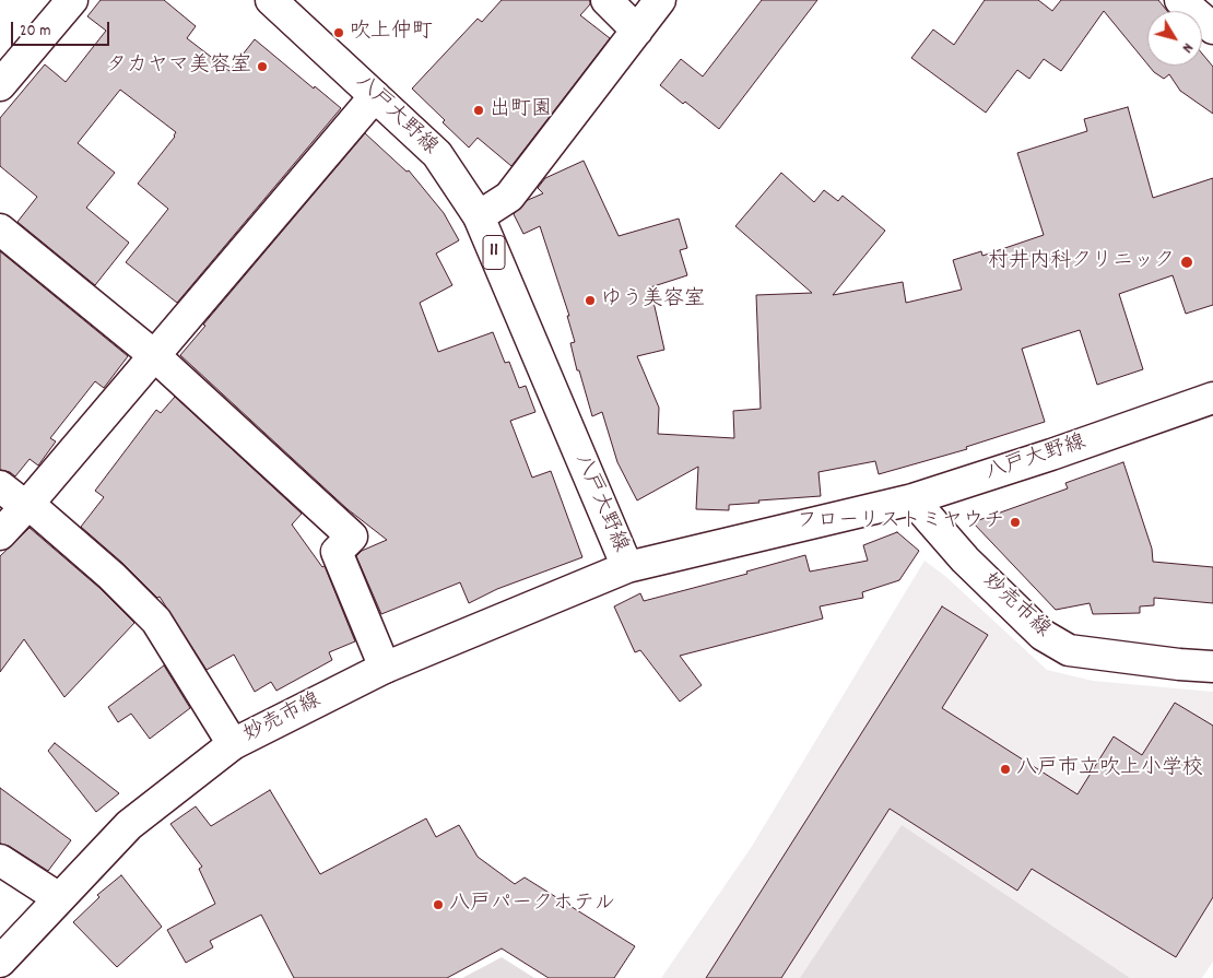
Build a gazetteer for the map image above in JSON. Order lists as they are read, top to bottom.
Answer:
{
  "streets": {
    "main road": ["八戸大野線", "11", "妙売市線"]
  },
  "crossings": [
    ["八戸大野線", "妙売市線"]
  ],
  "places": [
    "吹上仲町",
    "タカヤマ美容室",
    "出町園",
    "村井内科クリニック",
    "ゆう美容室",
    "フローリストミヤウチ",
    "八戸市立吹上小学校",
    "八戸パークホテル"
  ],
  "scale_bar": "20 m",
  "north": "bottom right"
}
